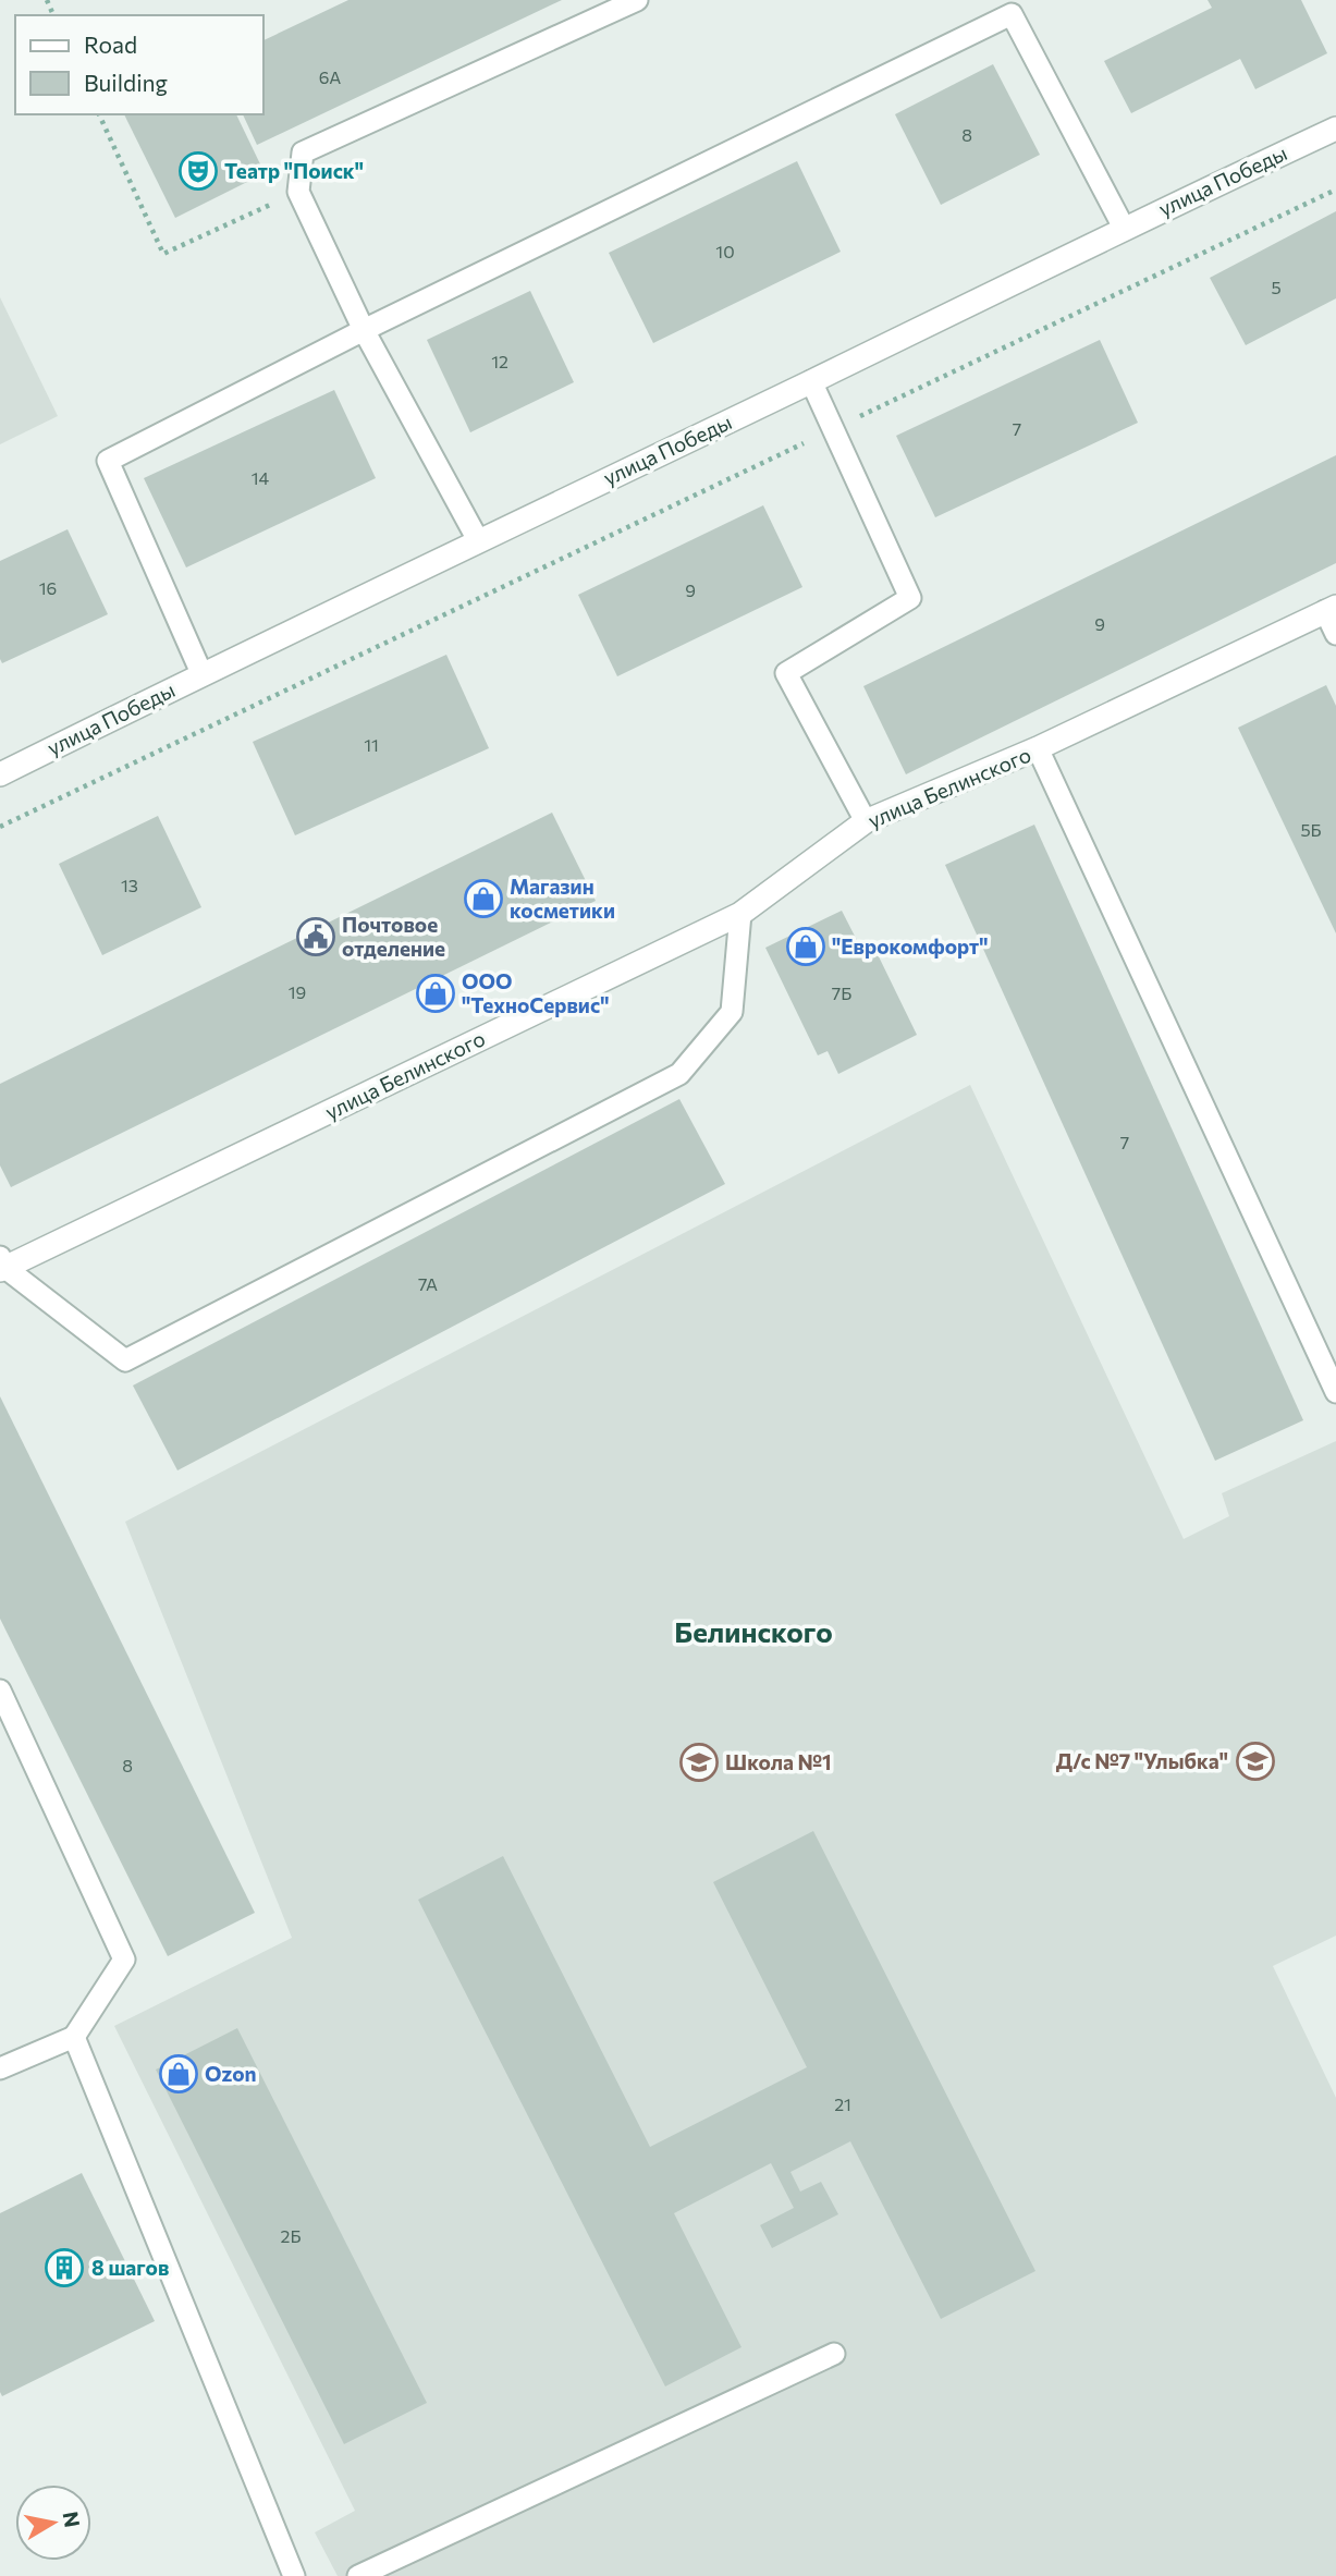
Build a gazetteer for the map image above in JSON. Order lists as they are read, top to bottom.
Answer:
{
  "streets": {
    "street": ["улица Победы", "улица Белинского"]
  },
  "districts": ["Белинского"],
  "places": {
    "theatre": ["Театр \"Поиск\""],
    "shop": [
      "Магазин косметики",
      "\"Еврокомфорт\"",
      "ООО \"ТехноСервис\"",
      "Ozon"
    ],
    "public building": ["Почтовое отделение"],
    "school or university": ["Д/с №7 \"Улыбка\"", "Школа №1"],
    "building": ["8 шагов"]
  },
  "house_numbers": [
    "6А",
    "8",
    "10",
    "5",
    "12",
    "7",
    "14",
    "16",
    "9",
    "9",
    "11",
    "5Б",
    "13",
    "19",
    "7Б",
    "7",
    "7А",
    "8",
    "21",
    "2Б"
  ],
  "legend": ["Road", "Building"],
  "north": "right"
}
